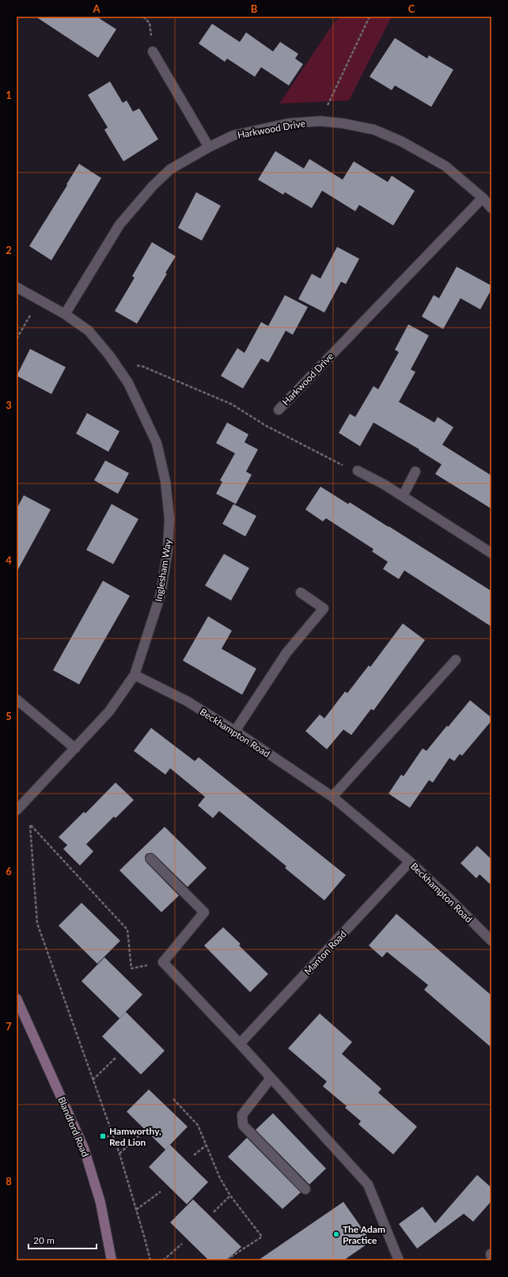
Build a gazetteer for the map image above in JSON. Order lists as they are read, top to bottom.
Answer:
{
  "streets": {
    "main road": ["Blandford Road"],
    "street": [
      "Harkwood Drive",
      "Inglesham Way",
      "Beckhampton Road",
      "Manton Road"
    ]
  },
  "crossings": [
    ["Harkwood Drive", "Inglesham Way"],
    ["Inglesham Way", "Beckhampton Road"],
    ["Beckhampton Road", "Manton Road"]
  ],
  "places": {
    "transit": ["Hamworthy, Red Lion"],
    "other": ["The Adam Practice"]
  },
  "scale_bar": "20 m",
  "grid": {
    "columns": ["A", "B", "C"],
    "rows": [
      "1",
      "2",
      "3",
      "4",
      "5",
      "6",
      "7",
      "8"
    ]
  }
}
